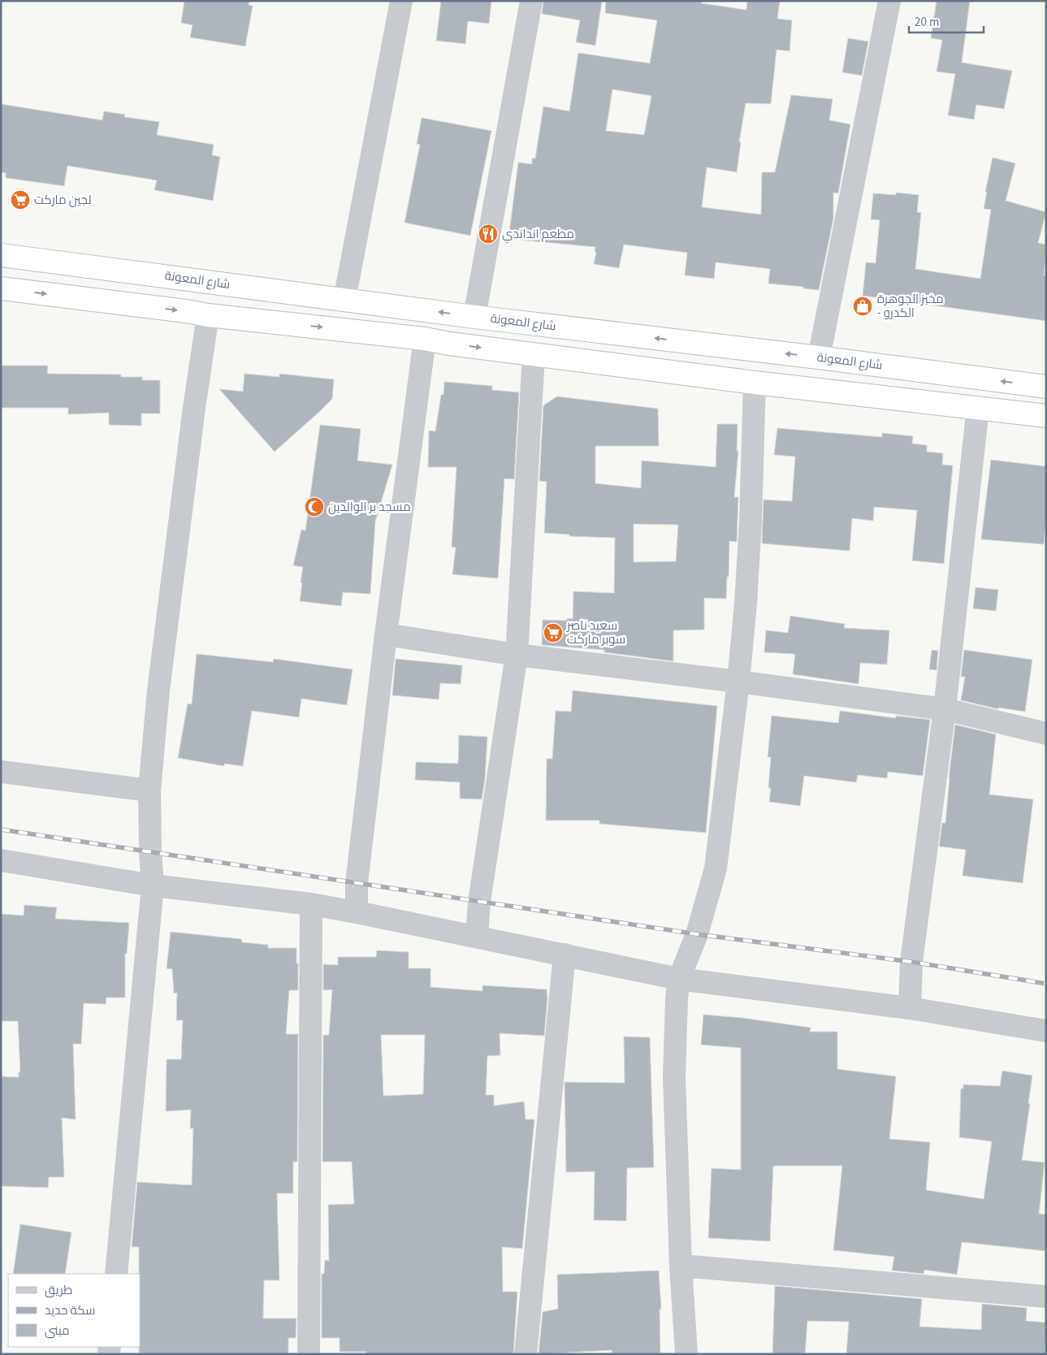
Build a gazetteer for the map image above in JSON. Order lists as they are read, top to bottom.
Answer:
{
  "streets": {
    "highway": ["شارع المعونة"]
  },
  "places": {
    "supermarket": ["لجين ماركت", "سعيد ناصر سوبر ماركت"],
    "restaurant": ["مطعم انداندي"],
    "shop": ["مخبز الجوهرة - الكدرو"],
    "mosque": ["مسجد بر الوالدين"]
  },
  "legend": ["طريق", "سكة حديد", "مبنى"],
  "scale_bar": "20 m"
}
